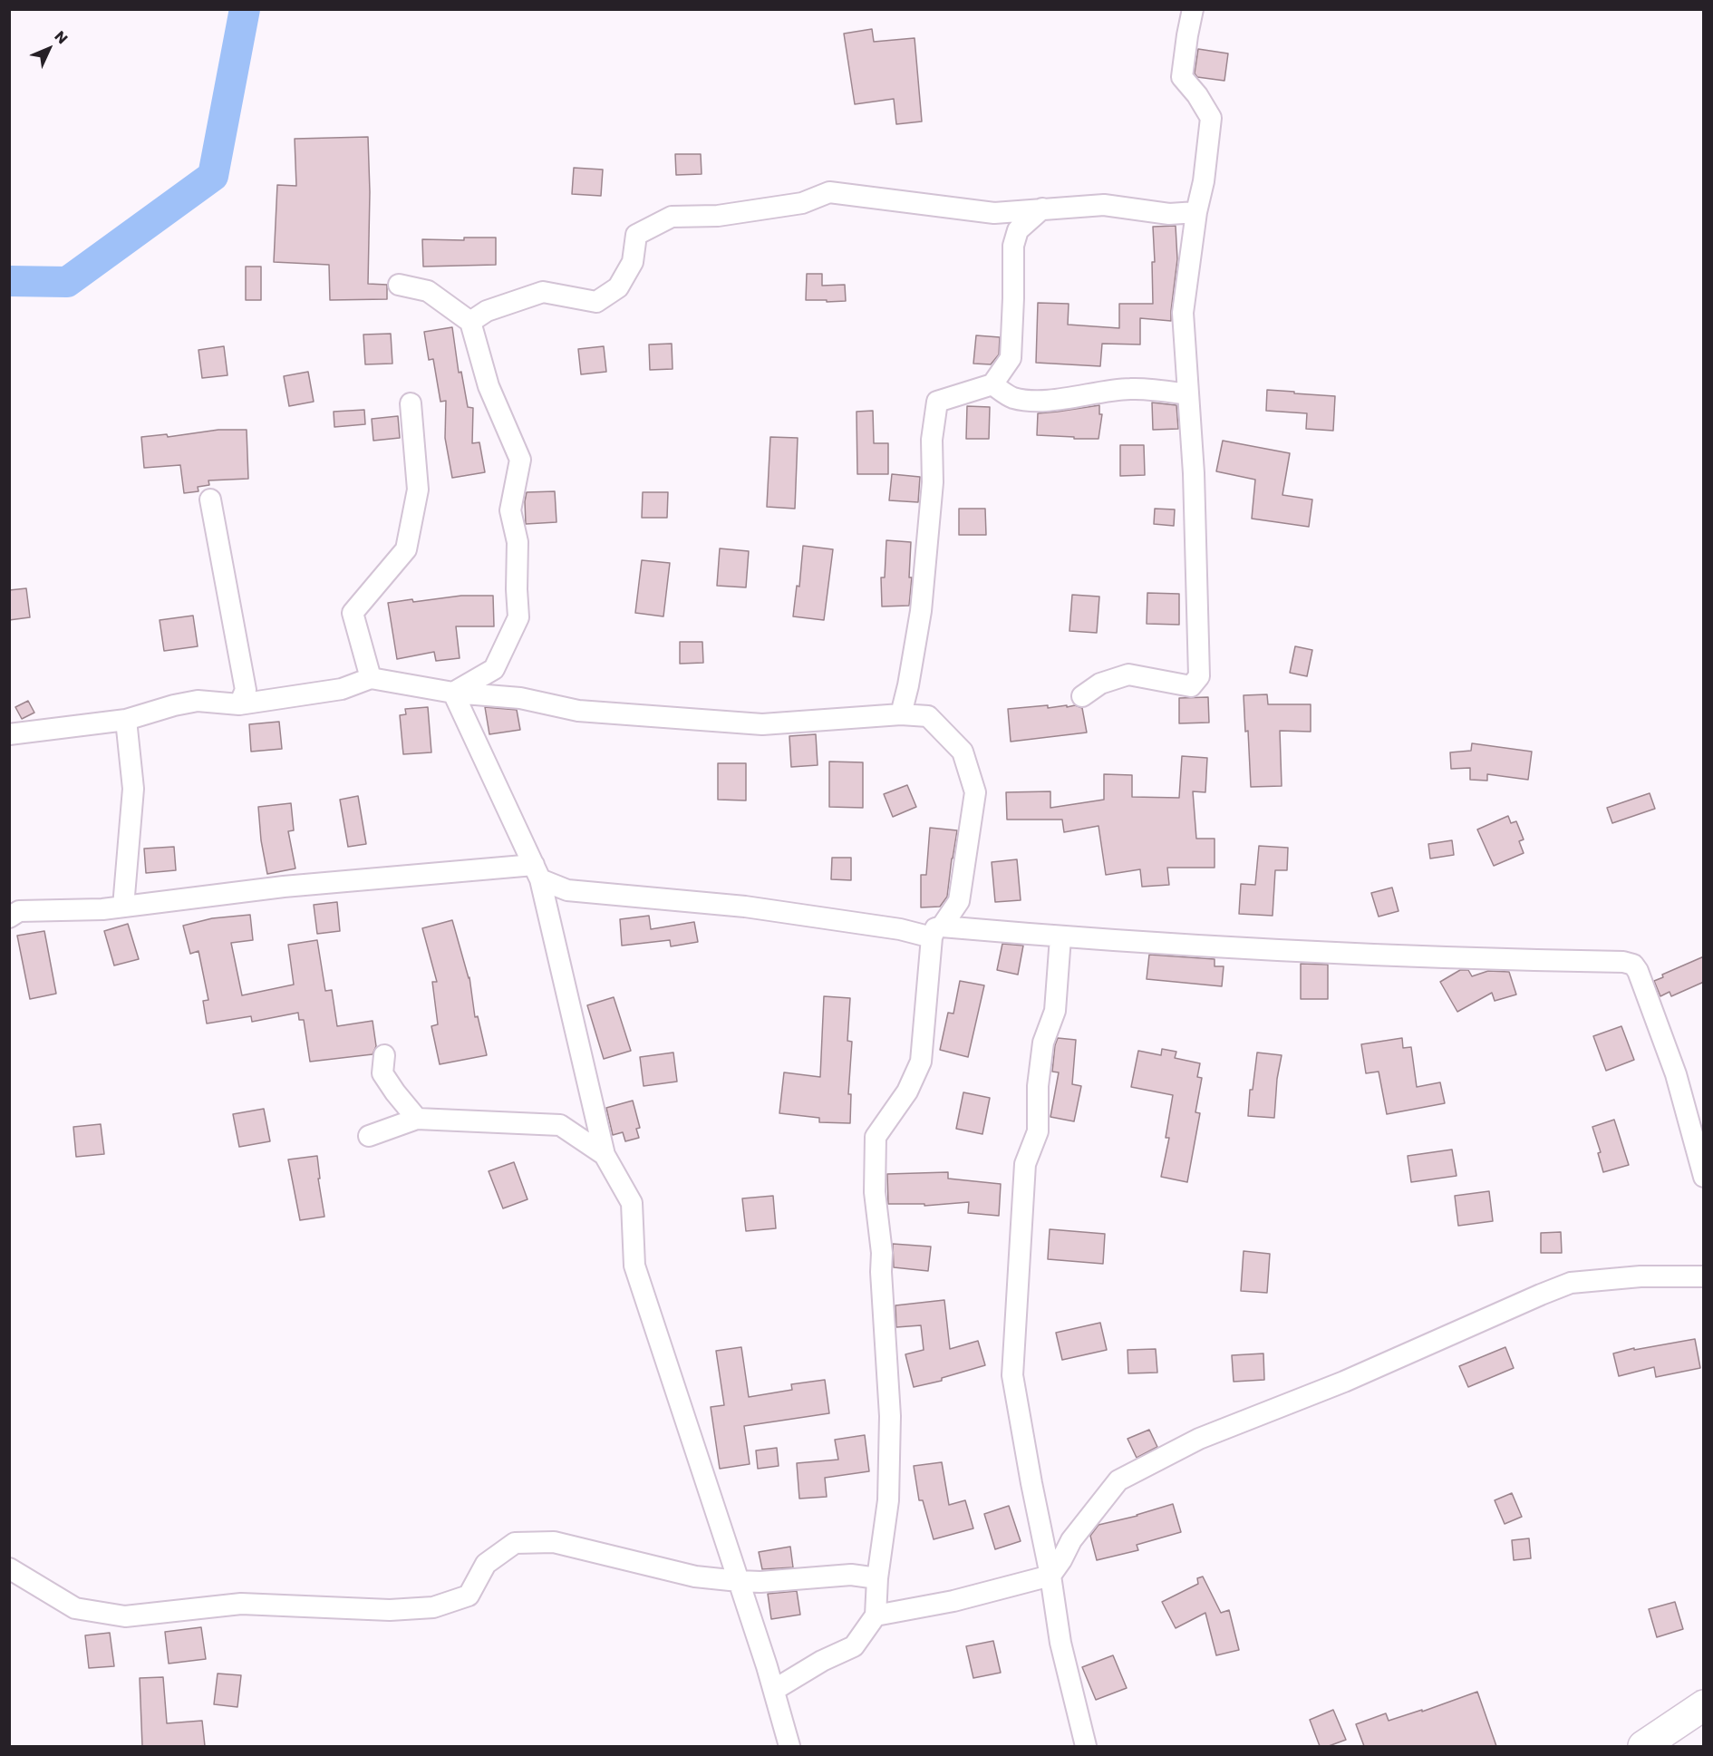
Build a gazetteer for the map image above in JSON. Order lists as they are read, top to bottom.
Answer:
{
  "north": "top right"
}
